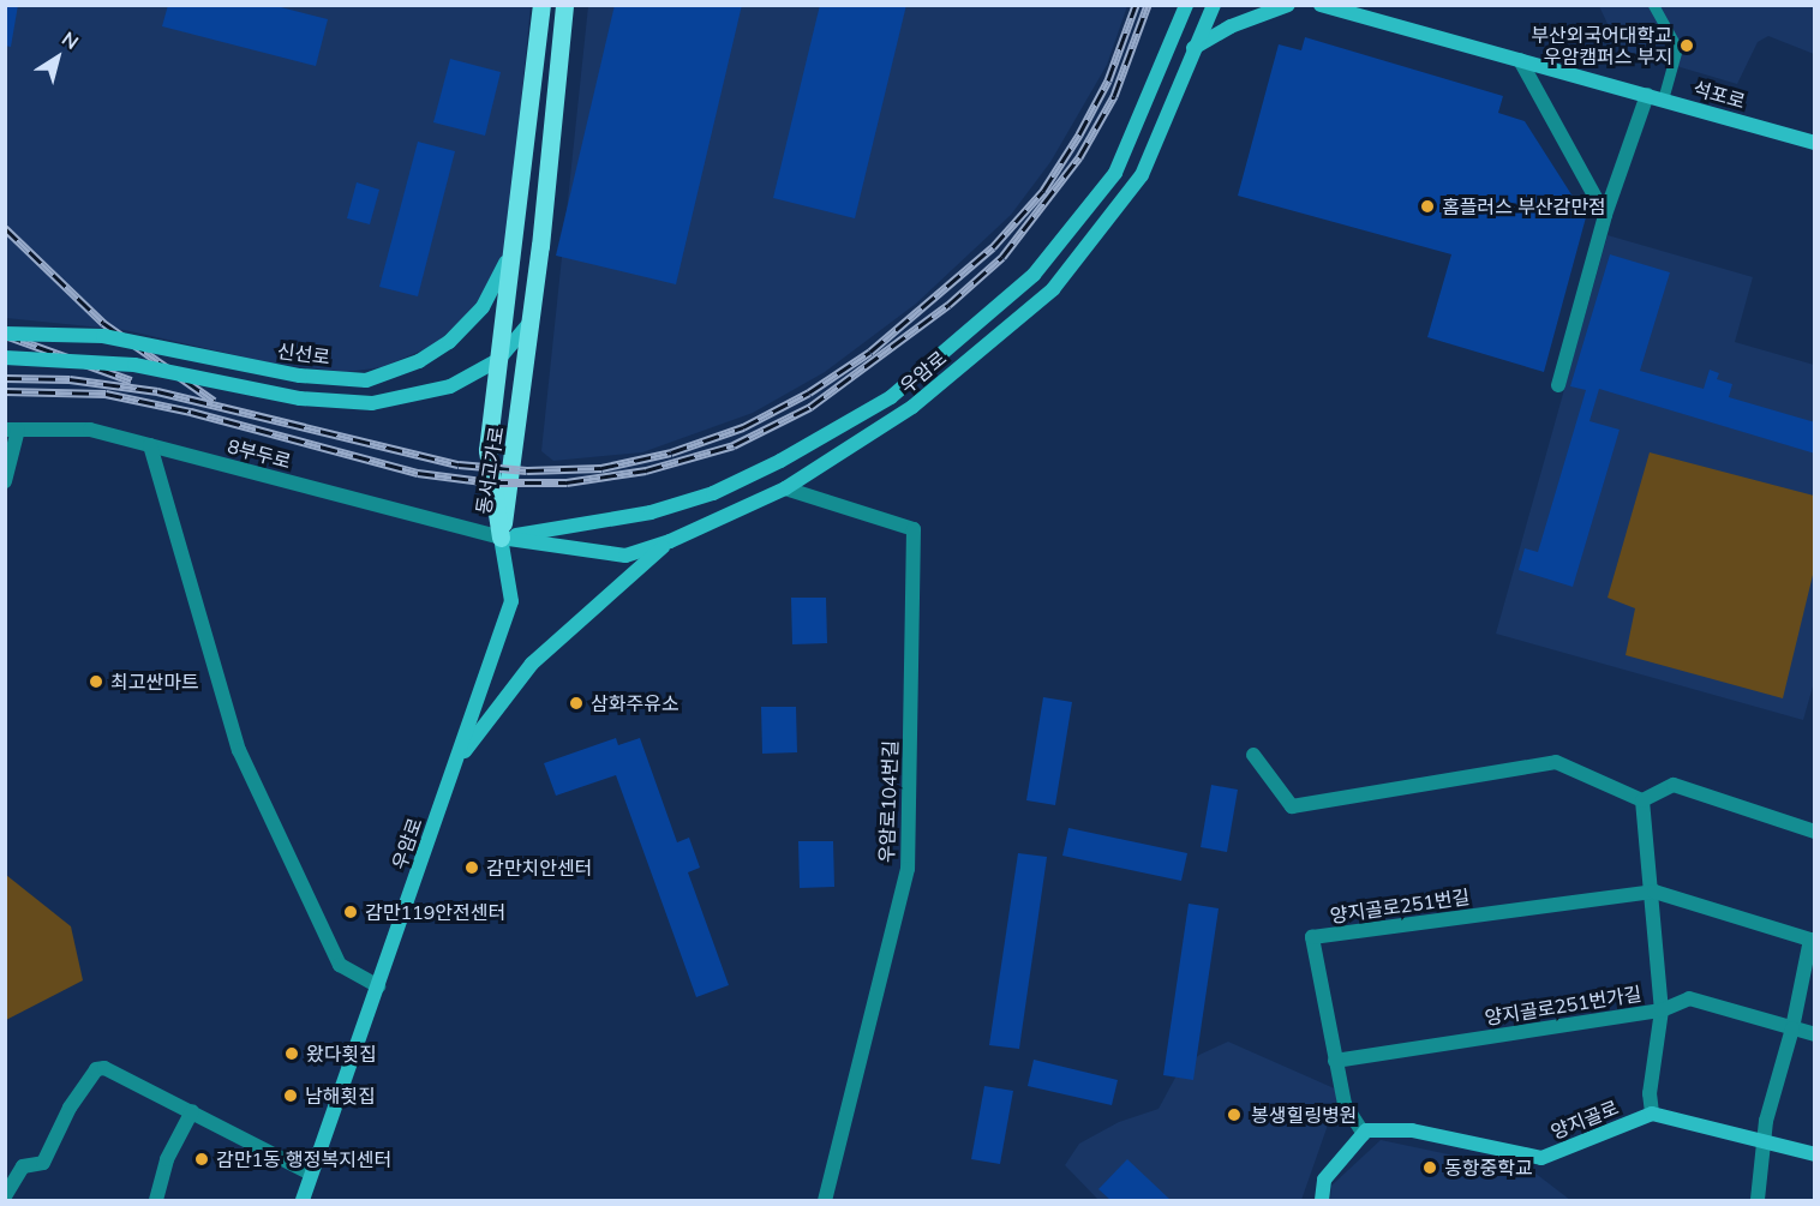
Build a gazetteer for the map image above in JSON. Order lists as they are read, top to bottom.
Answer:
{
  "streets": {
    "main road": [
      "석포로",
      "신선로",
      "우암로",
      "동서고가로",
      "양지골로"
    ],
    "street": [
      "8부두로",
      "우암로104번길",
      "양지골로251번길",
      "양지골로251번가길"
    ]
  },
  "crossings": [
    ["신선로", "동서고가로"],
    ["우암로", "8부두로"],
    ["우암로", "동서고가로"],
    ["우암로", "우암로104번길"],
    ["8부두로", "동서고가로"],
    ["양지골로251번길", "양지골로251번가길"],
    ["양지골로251번길", "양지골로"]
  ],
  "places": [
    "부산외국어대학교 우암캠퍼스 부지",
    "홈플러스 부산감만점",
    "최고싼마트",
    "삼화주유소",
    "감만치안센터",
    "감만119안전센터",
    "왔다횟집",
    "남해횟집",
    "봉생힐링병원",
    "감만1동 행정복지센터",
    "동항중학교"
  ],
  "north": "top right"
}
